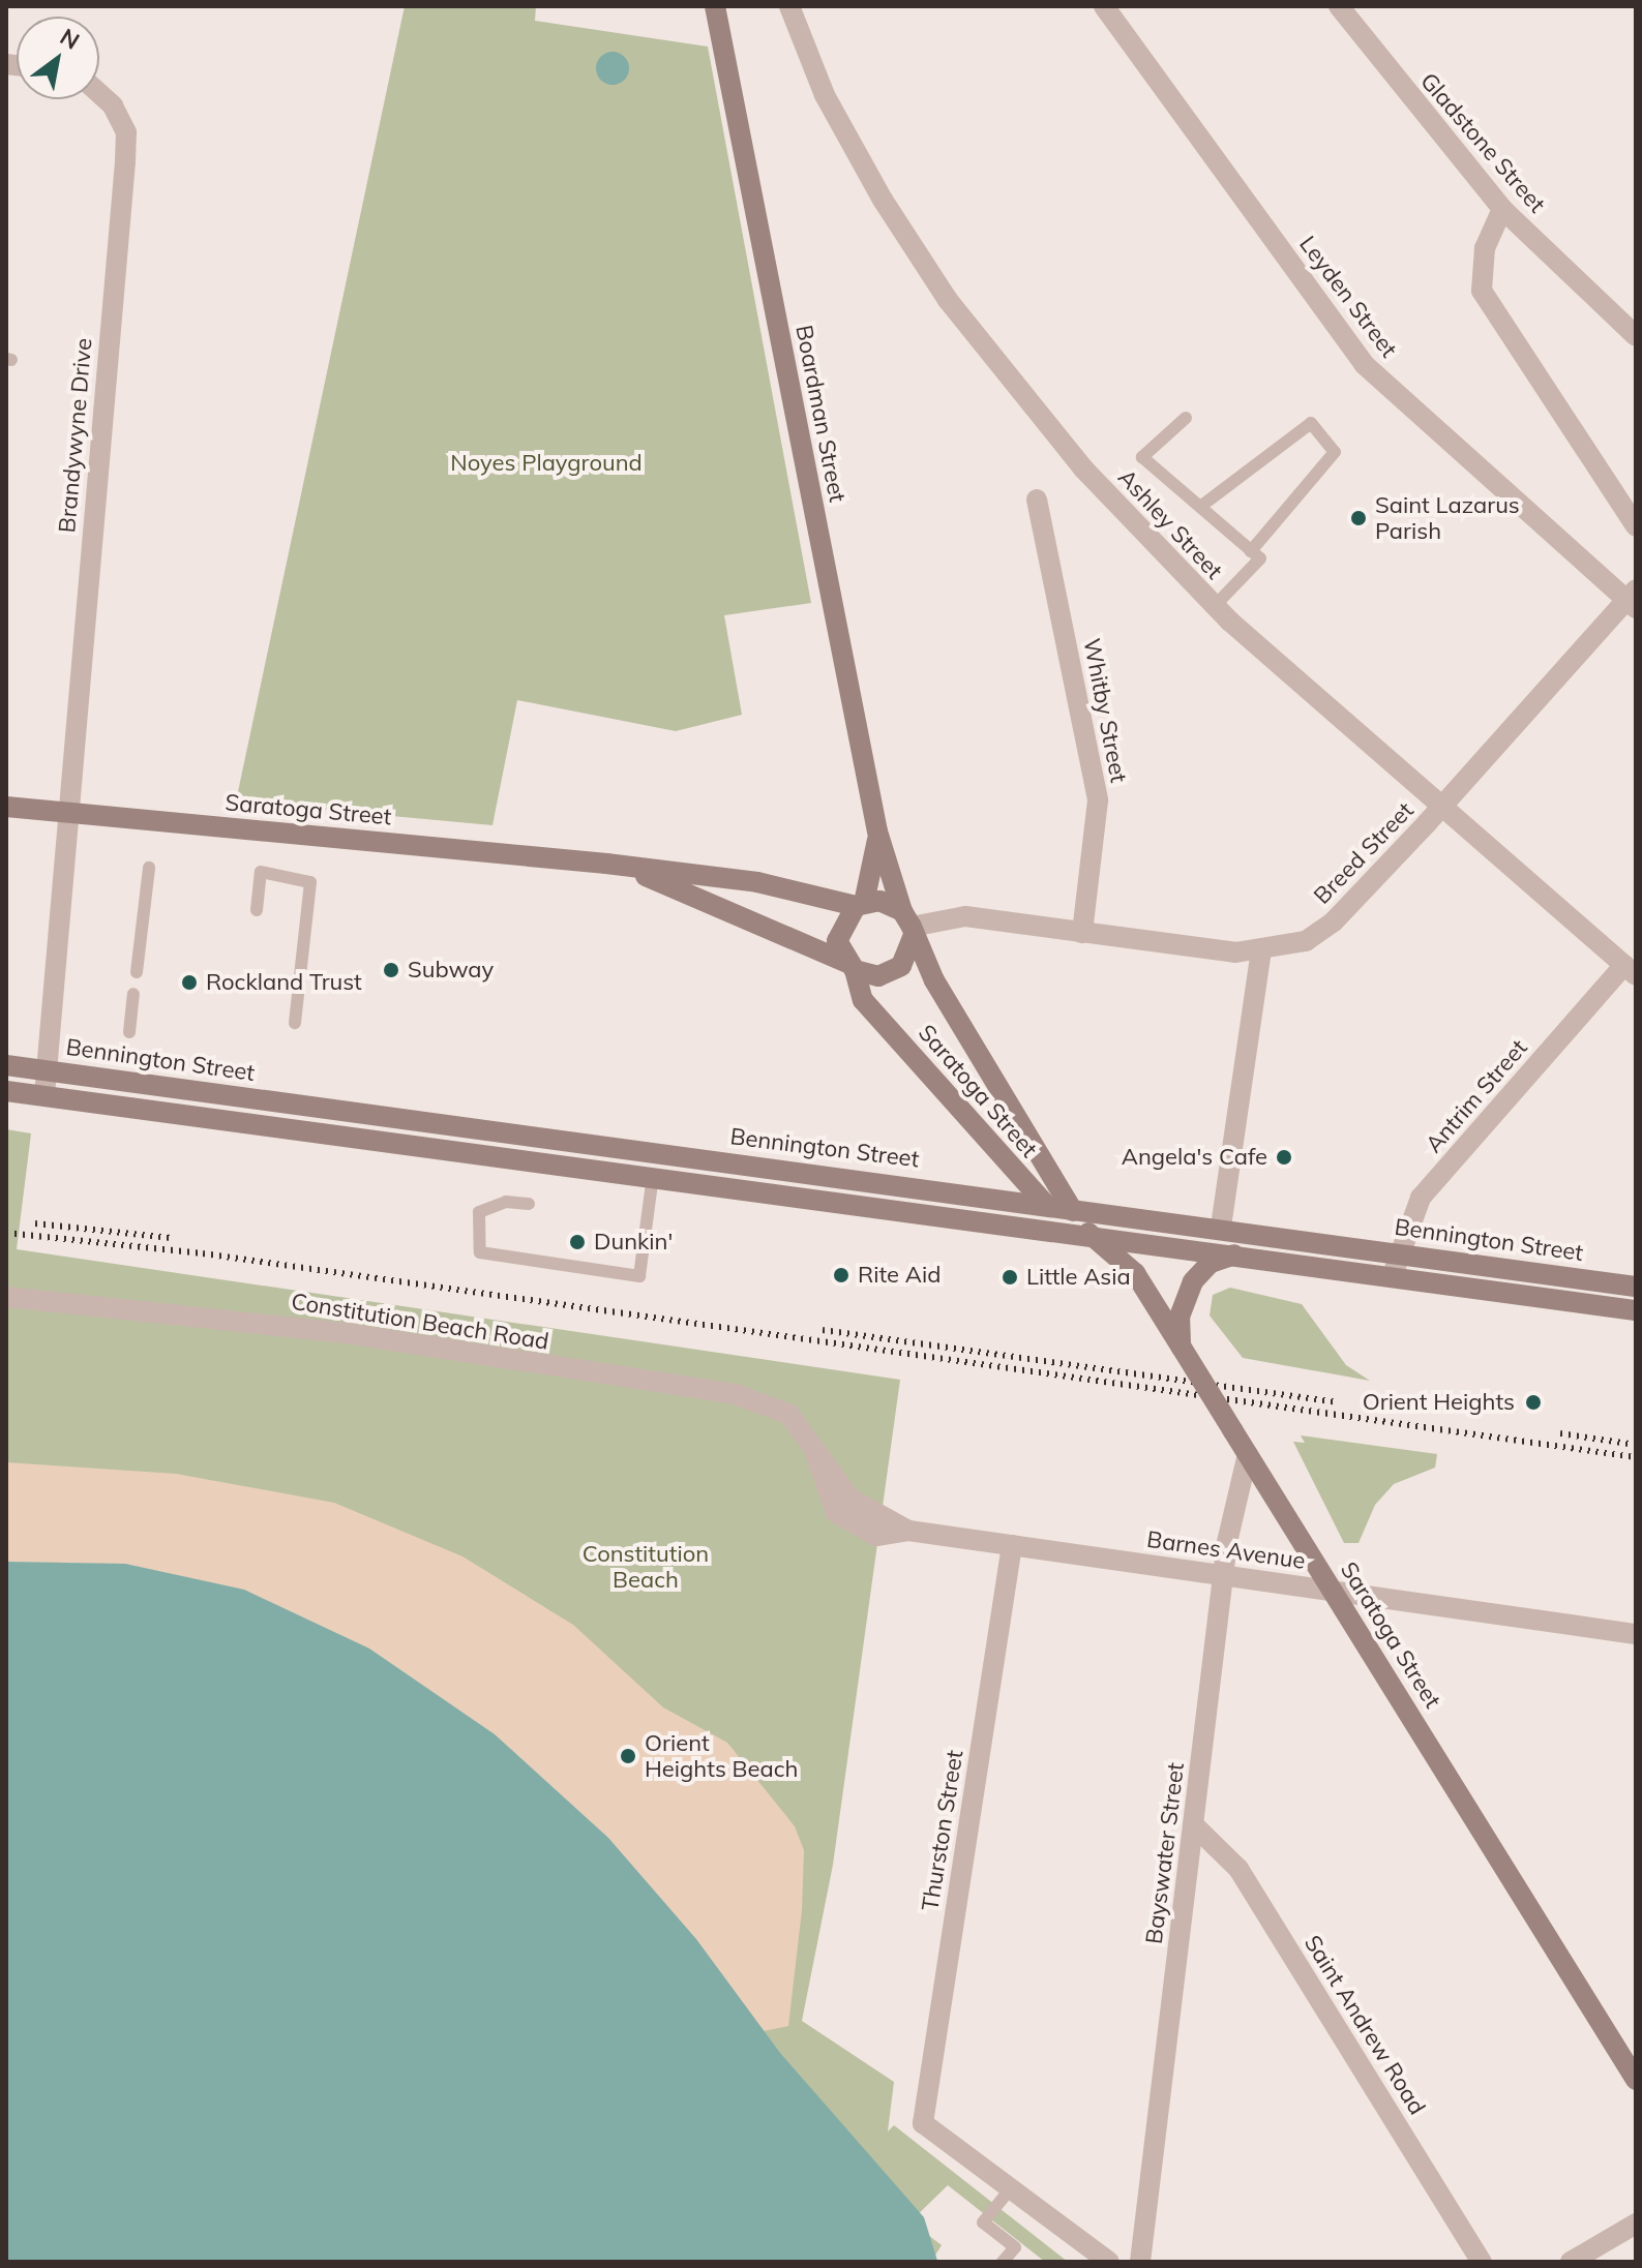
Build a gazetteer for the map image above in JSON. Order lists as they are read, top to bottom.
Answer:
{
  "streets": {
    "main road": ["Boardman Street", "Saratoga Street", "Bennington Street"],
    "street": [
      "Gladstone Street",
      "Leyden Street",
      "Brandywyne Drive",
      "Ashley Street",
      "Whitby Street",
      "Breed Street",
      "Antrim Street",
      "Constitution Beach Road",
      "Barnes Avenue",
      "Thurston Street",
      "Bayswater Street",
      "Saint Andrew Road"
    ]
  },
  "crossings": [
    ["Leyden Street", "Breed Street"],
    ["Boardman Street", "Saratoga Street"],
    ["Brandywyne Drive", "Saratoga Street"],
    ["Brandywyne Drive", "Bennington Street"],
    ["Ashley Street", "Breed Street"],
    ["Ashley Street", "Antrim Street"],
    ["Saratoga Street", "Bennington Street"],
    ["Saratoga Street", "Barnes Avenue"],
    ["Saratoga Street", "Bayswater Street"],
    ["Bennington Street", "Antrim Street"],
    ["Constitution Beach Road", "Barnes Avenue"],
    ["Barnes Avenue", "Thurston Street"],
    ["Barnes Avenue", "Bayswater Street"],
    ["Bayswater Street", "Saint Andrew Road"]
  ],
  "parks": ["Noyes Playground", "Constitution Beach"],
  "places": [
    "Saint Lazarus Parish",
    "Subway",
    "Rockland Trust",
    "Angela's Cafe",
    "Dunkin'",
    "Rite Aid",
    "Little Asia",
    "Orient Heights",
    "Orient Heights Beach"
  ],
  "north": "top right"
}
